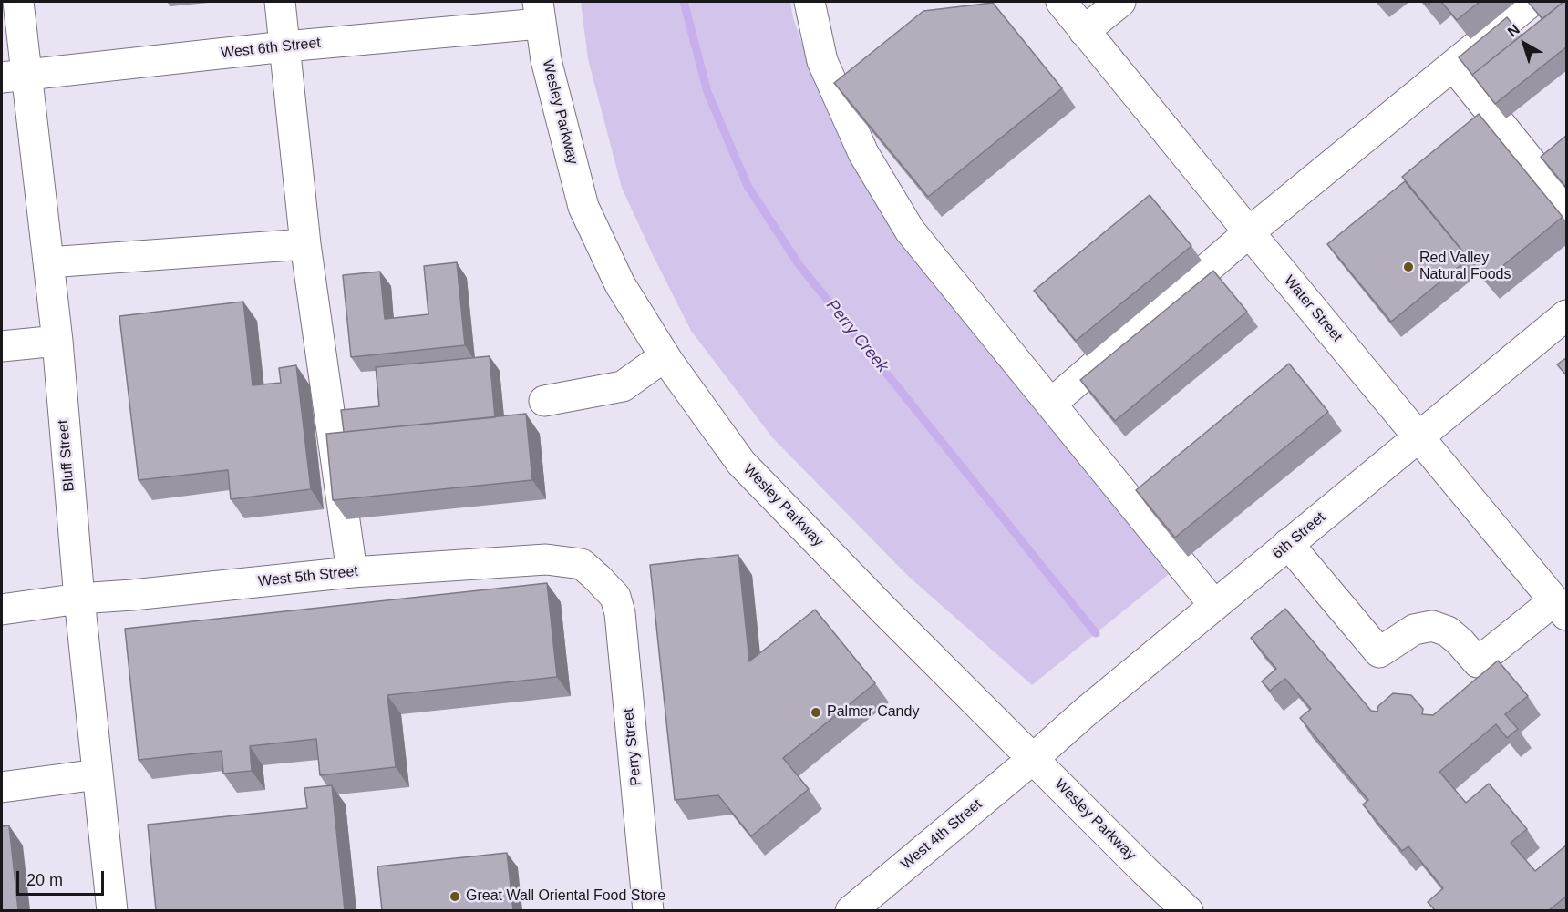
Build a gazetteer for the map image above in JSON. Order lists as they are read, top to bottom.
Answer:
{
  "streets": {
    "street": [
      "West 6th Street",
      "Wesley Parkway",
      "Water Street",
      "Bluff Street",
      "6th Street",
      "West 5th Street",
      "Perry Street",
      "West 4th Street"
    ]
  },
  "crossings": [
    ["West 6th Street", "Wesley Parkway"],
    ["West 6th Street", "Bluff Street"],
    ["Wesley Parkway", "6th Street"],
    ["Wesley Parkway", "West 4th Street"],
    ["Water Street", "6th Street"],
    ["Bluff Street", "West 5th Street"],
    ["6th Street", "West 4th Street"],
    ["West 5th Street", "Perry Street"]
  ],
  "water": ["Perry Creek"],
  "places": ["Red Valley Natural Foods", "Palmer Candy", "Great Wall Oriental Food Store"],
  "scale_bar": "20 m",
  "north": "top left"
}
